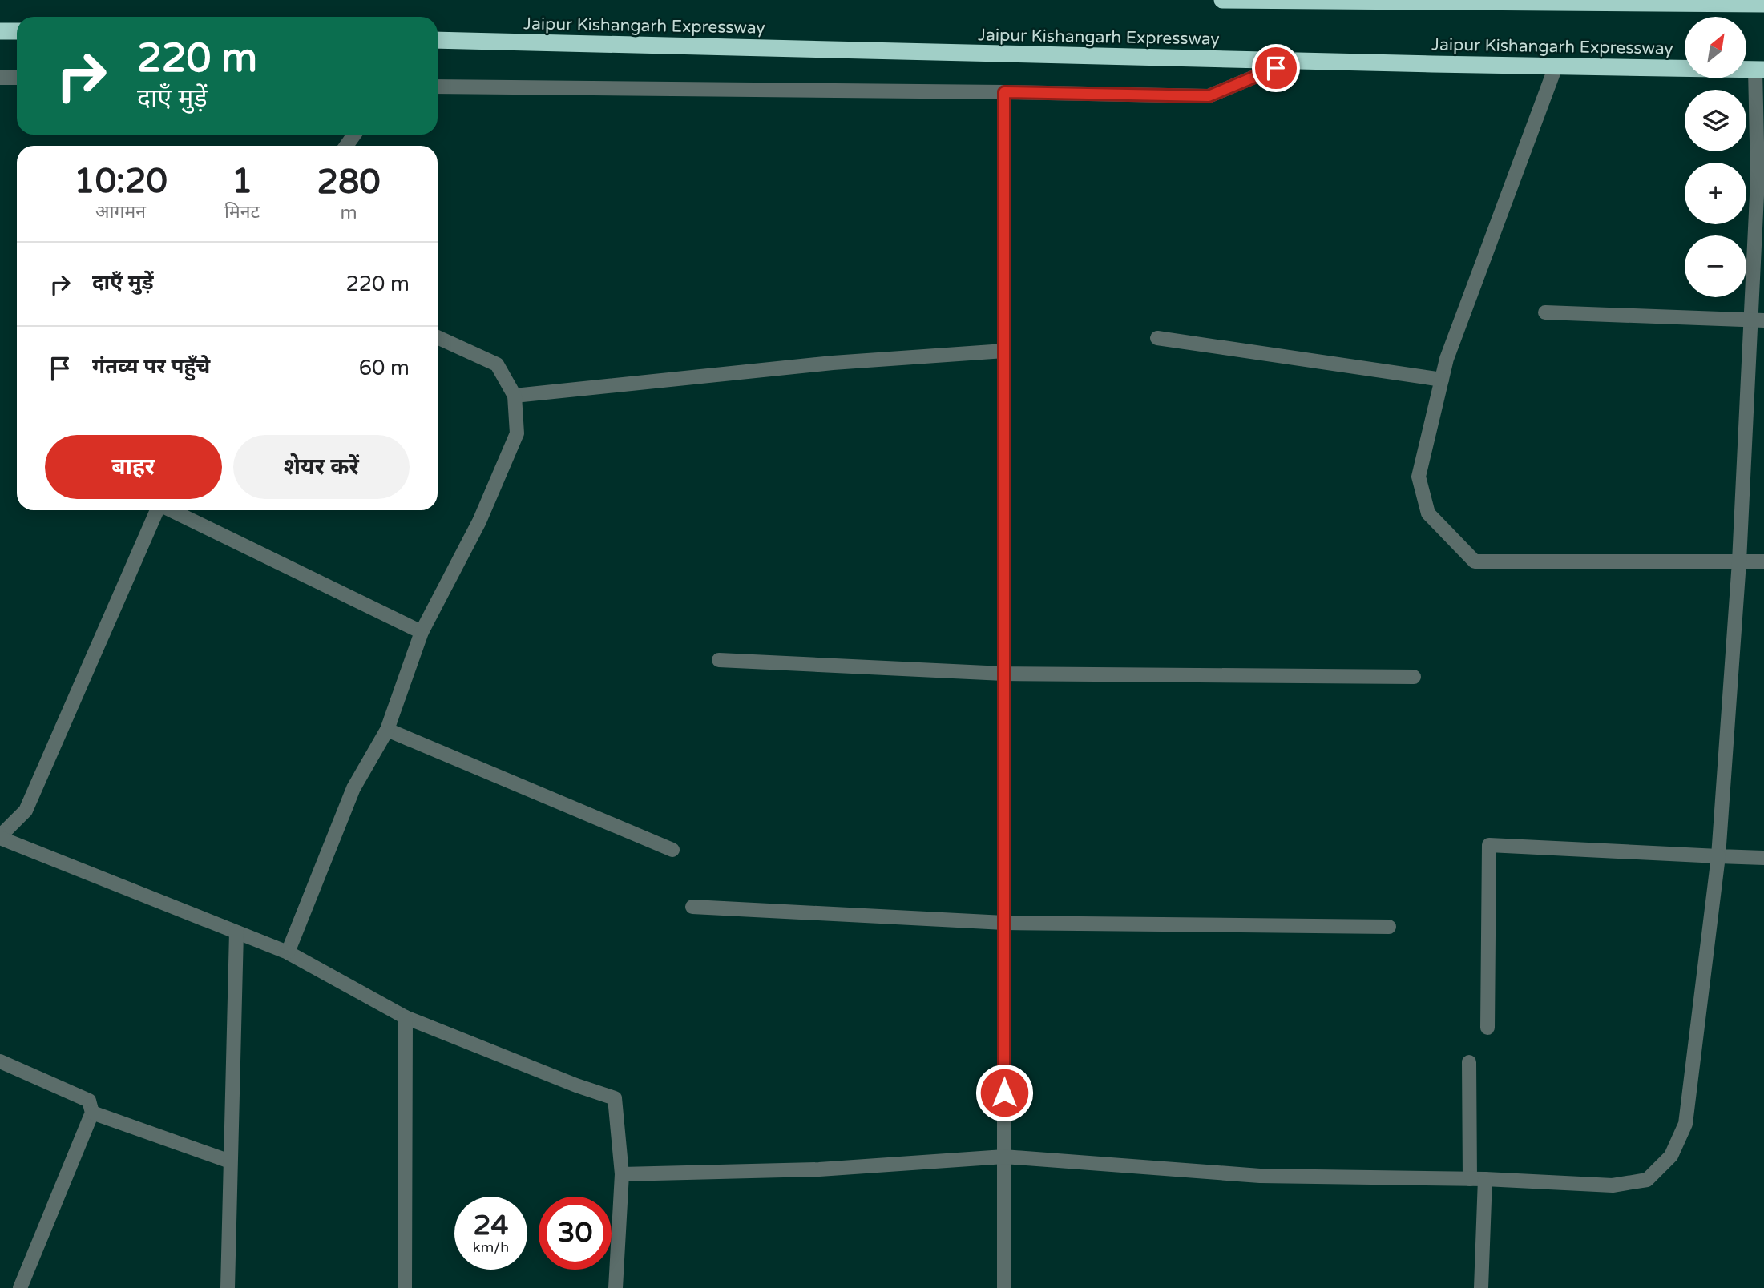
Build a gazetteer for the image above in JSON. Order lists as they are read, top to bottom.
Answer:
{
  "streets": {
    "highway": ["Jaipur Kishangarh Expressway"]
  },
  "north": "top right",
  "page": {
    "map_buttons": ["+", "−"],
    "turn": ["220 m", "दाएँ मुड़ें"],
    "eta": [
      "10:20",
      "आगमन",
      "1",
      "मिनट",
      "280",
      "m"
    ],
    "list": [
      {
        "name": "दाएँ मुड़ें",
        "value": "220 m"
      },
      {
        "name": "गंतव्य पर पहुँचे",
        "value": "60 m"
      }
    ],
    "buttons": ["बाहर", "शेयर करें"],
    "speed": "24 km/h",
    "limit": "30"
  }
}
